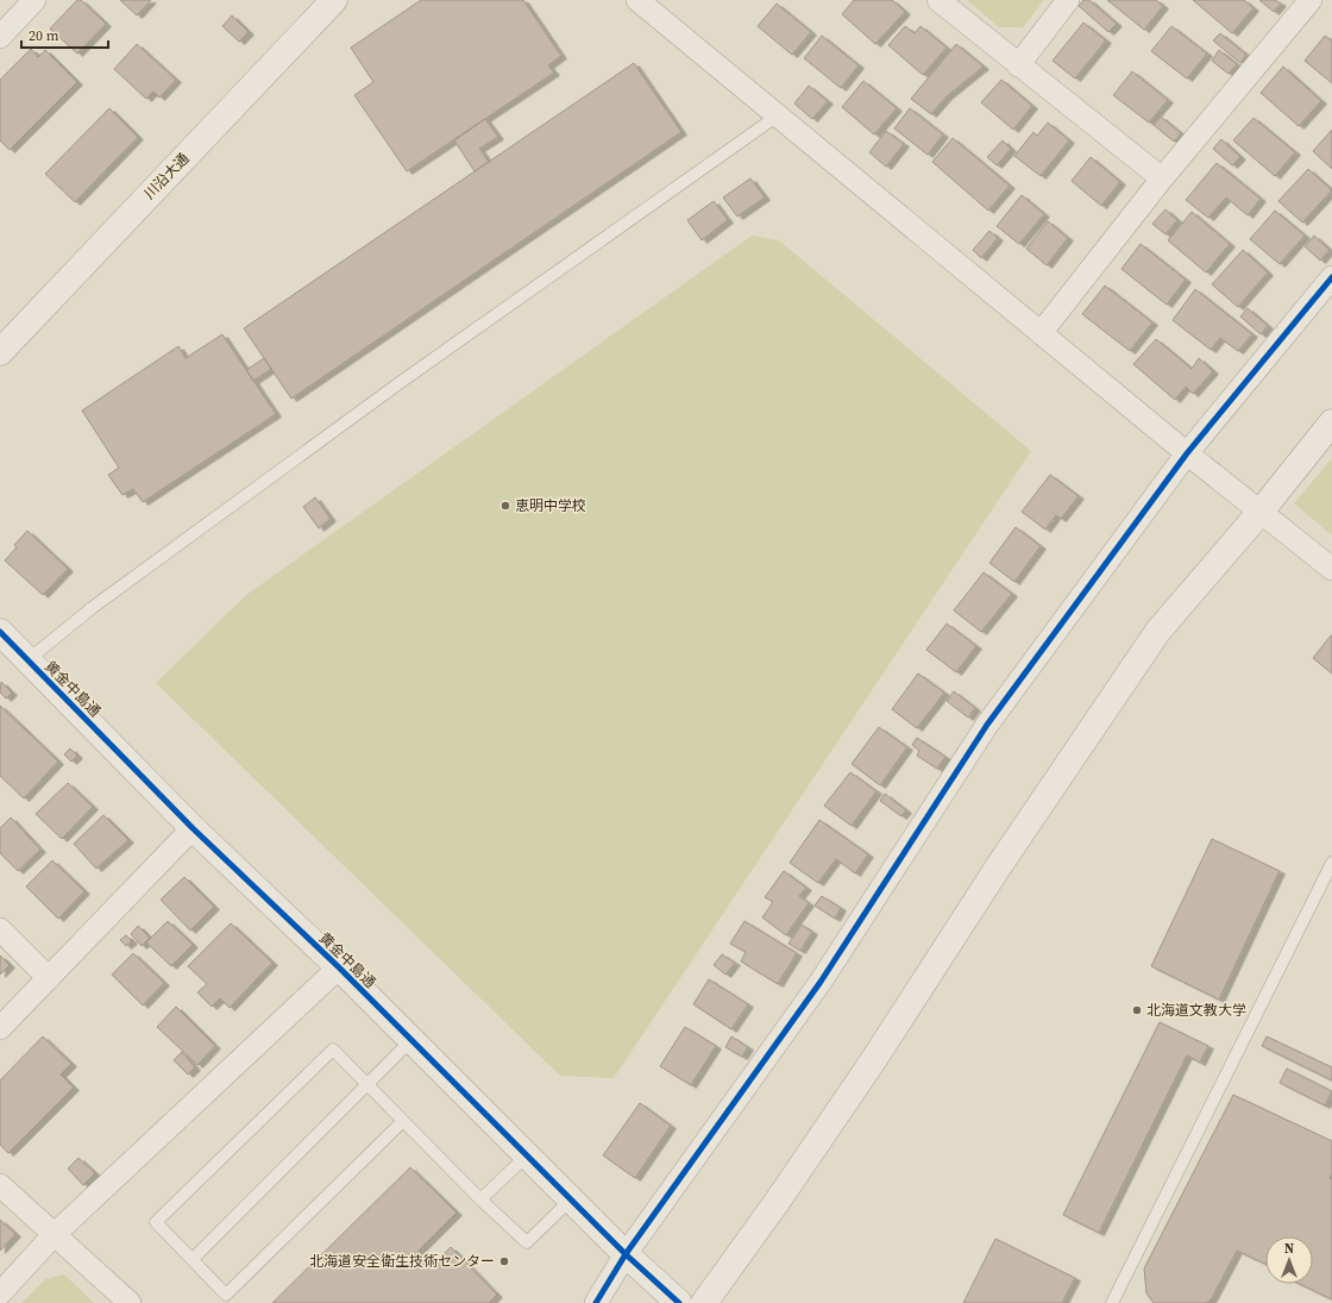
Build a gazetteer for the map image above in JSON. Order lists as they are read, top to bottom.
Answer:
{
  "streets": {
    "street": ["川沿大通", "黄金中島通"]
  },
  "places": ["恵明中学校", "北海道文教大学", "北海道安全衛生技術センター"],
  "scale_bar": "20 m",
  "north": "top"
}
